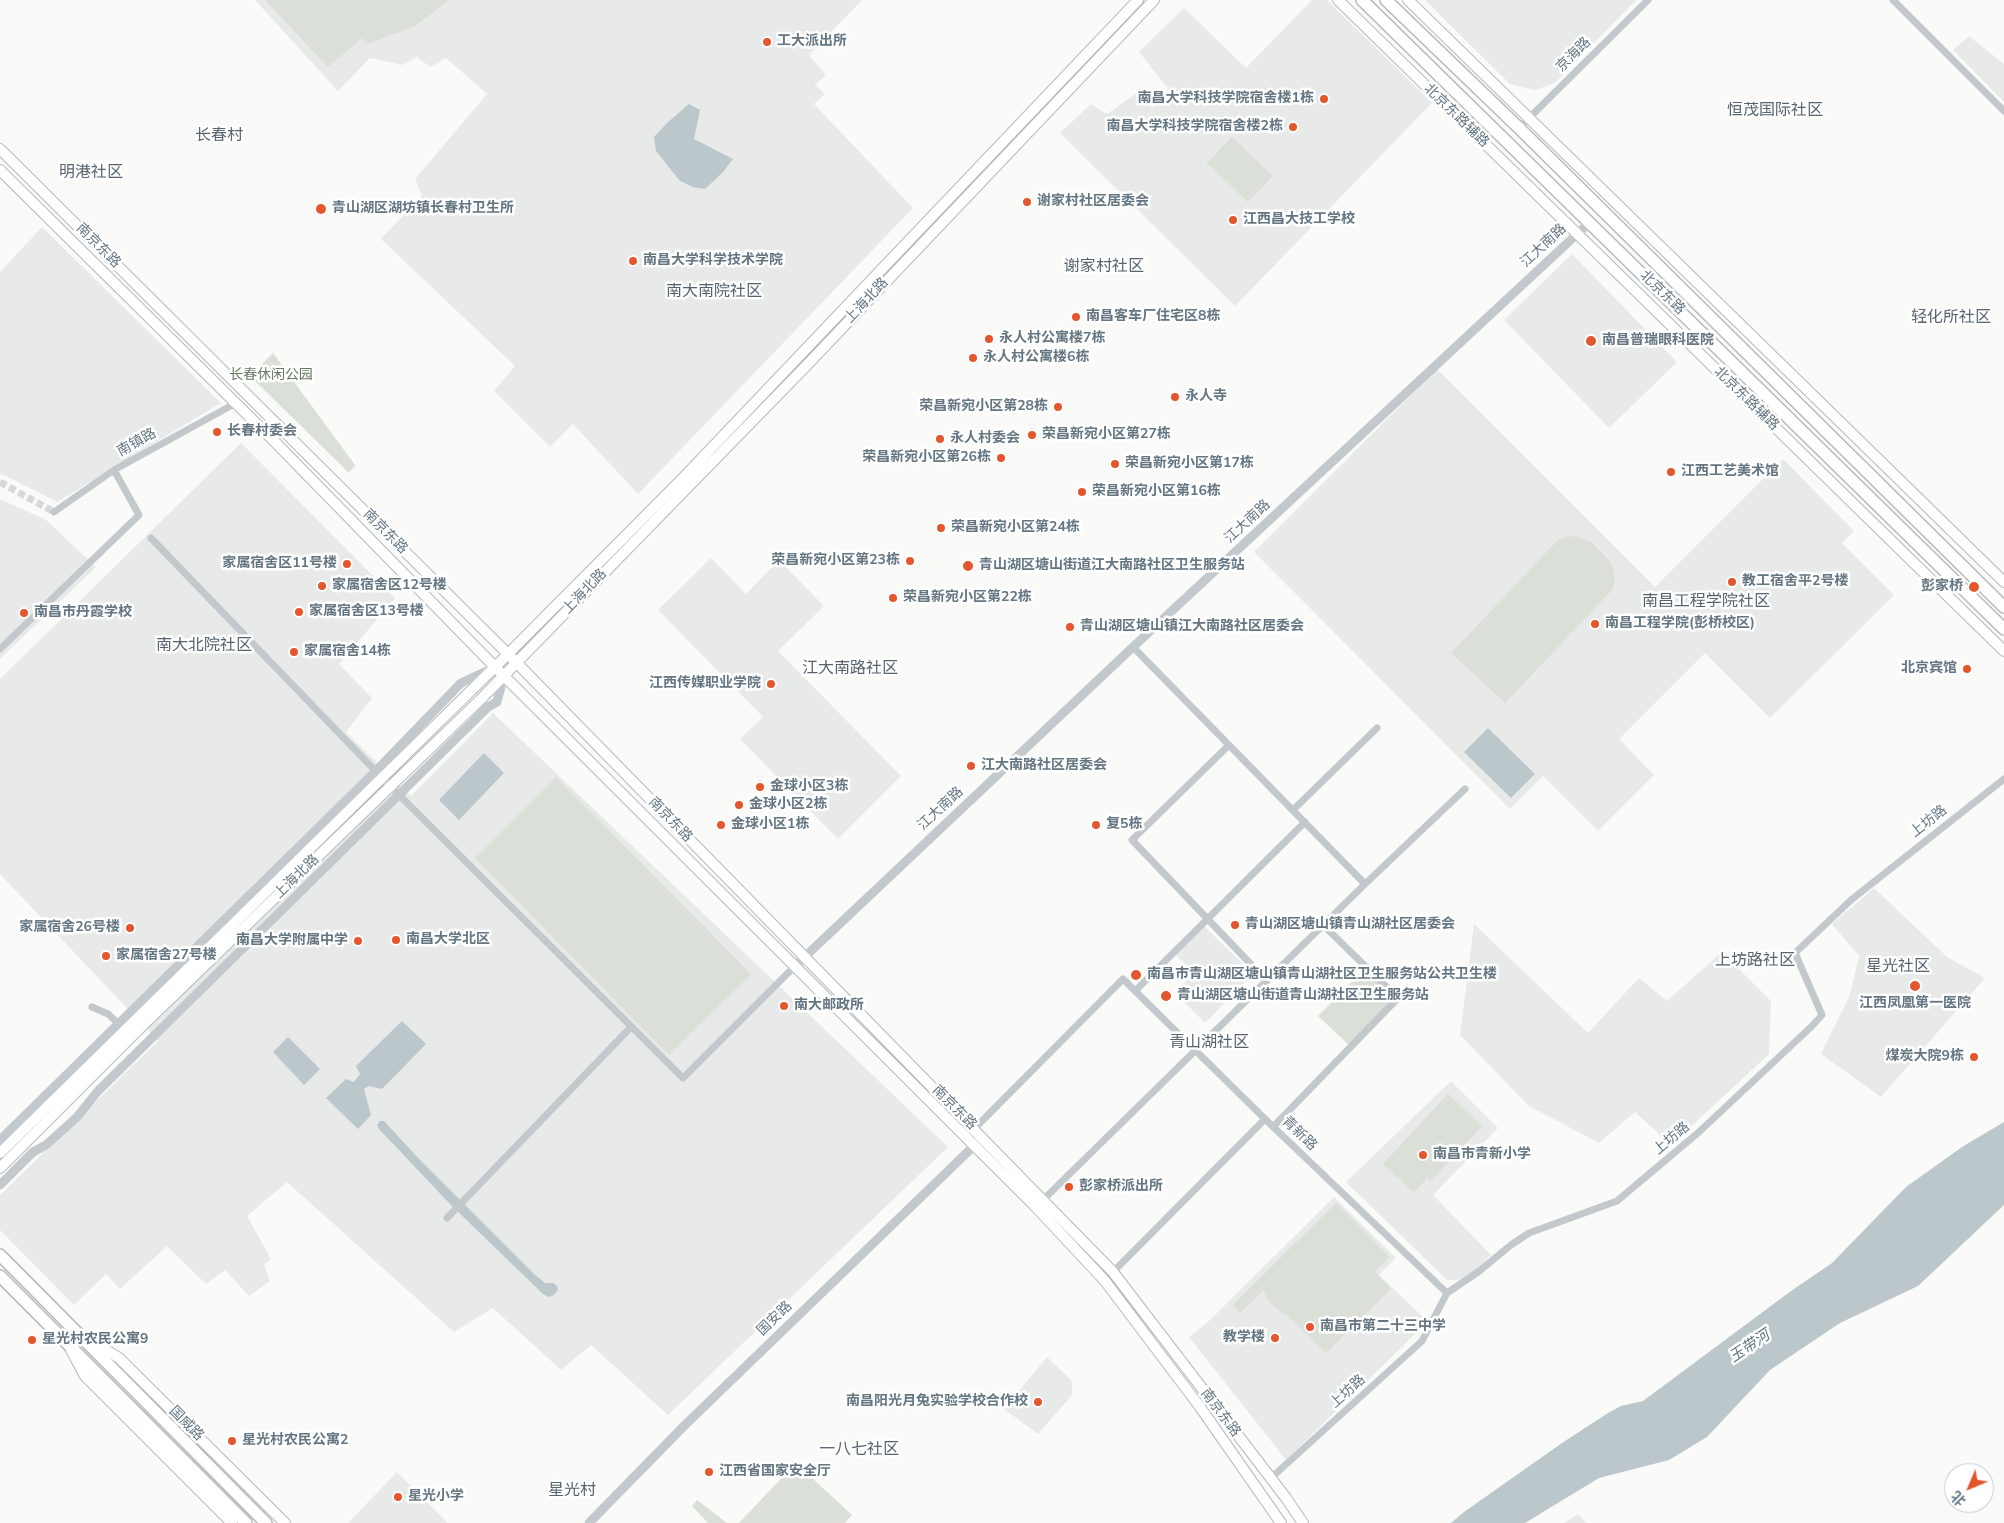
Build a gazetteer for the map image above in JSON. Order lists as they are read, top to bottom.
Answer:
{
  "streets": {
    "main road": [
      "北京东路辅路",
      "南京东路",
      "北京东路",
      "上海北路",
      "国威路"
    ],
    "street": [
      "京海路",
      "江大南路",
      "南镇路",
      "上坊路",
      "青新路",
      "国安路"
    ]
  },
  "crossings": [
    ["京海路", "北京东路"],
    ["北京东路辅路", "江大南路"],
    ["南京东路", "江大南路"],
    ["南京东路", "上海北路"],
    ["南京东路", "南镇路"],
    ["南京东路", "上坊路"],
    ["南京东路", "国安路"],
    ["江大南路", "北京东路"],
    ["上坊路", "青新路"]
  ],
  "districts": [
    "恒茂国际社区",
    "长春村",
    "明港社区",
    "谢家村社区",
    "南大南院社区",
    "轻化所社区",
    "南昌工程学院社区",
    "南大北院社区",
    "江大南路社区",
    "上坊路社区",
    "星光社区",
    "青山湖社区",
    "一八七社区",
    "星光村"
  ],
  "water": ["玉带河"],
  "parks": ["长春休闲公园"],
  "places": [
    "工大派出所",
    "南昌大学科技学院宿舍楼1栋",
    "南昌大学科技学院宿舍楼2栋",
    "谢家村社区居委会",
    "青山湖区湖坊镇长春村卫生所",
    "江西昌大技工学校",
    "南昌大学科学技术学院",
    "南昌客车厂住宅区8栋",
    "永人村公寓楼7栋",
    "南昌普瑞眼科医院",
    "永人村公寓楼6栋",
    "永人寺",
    "荣昌新宛小区第28栋",
    "长春村委会",
    "荣昌新宛小区第27栋",
    "永人村委会",
    "荣昌新宛小区第26栋",
    "荣昌新宛小区第17栋",
    "江西工艺美术馆",
    "荣昌新宛小区第16栋",
    "荣昌新宛小区第24栋",
    "荣昌新宛小区第23栋",
    "家属宿舍区11号楼",
    "青山湖区塘山街道江大南路社区卫生服务站",
    "教工宿舍平2号楼",
    "家属宿舍区12号楼",
    "彭家桥",
    "荣昌新宛小区第22栋",
    "家属宿舍区13号楼",
    "南昌市丹霞学校",
    "南昌工程学院(彭桥校区)",
    "青山湖区塘山镇江大南路社区居委会",
    "家属宿舍14栋",
    "北京宾馆",
    "江西传媒职业学院",
    "江大南路社区居委会",
    "金球小区3栋",
    "金球小区2栋",
    "金球小区1栋",
    "复5栋",
    "青山湖区塘山镇青山湖社区居委会",
    "家属宿舍26号楼",
    "南昌大学北区",
    "南昌大学附属中学",
    "家属宿舍27号楼",
    "南昌市青山湖区塘山镇青山湖社区卫生服务站公共卫生楼",
    "江西凤凰第一医院",
    "青山湖区塘山街道青山湖社区卫生服务站",
    "南大邮政所",
    "煤炭大院9栋",
    "南昌市青新小学",
    "彭家桥派出所",
    "南昌市第二十三中学",
    "教学楼",
    "星光村农民公寓9",
    "南昌阳光月兔实验学校合作校",
    "星光村农民公寓2",
    "江西省国家安全厅",
    "星光小学"
  ],
  "north": "bottom left"
}
